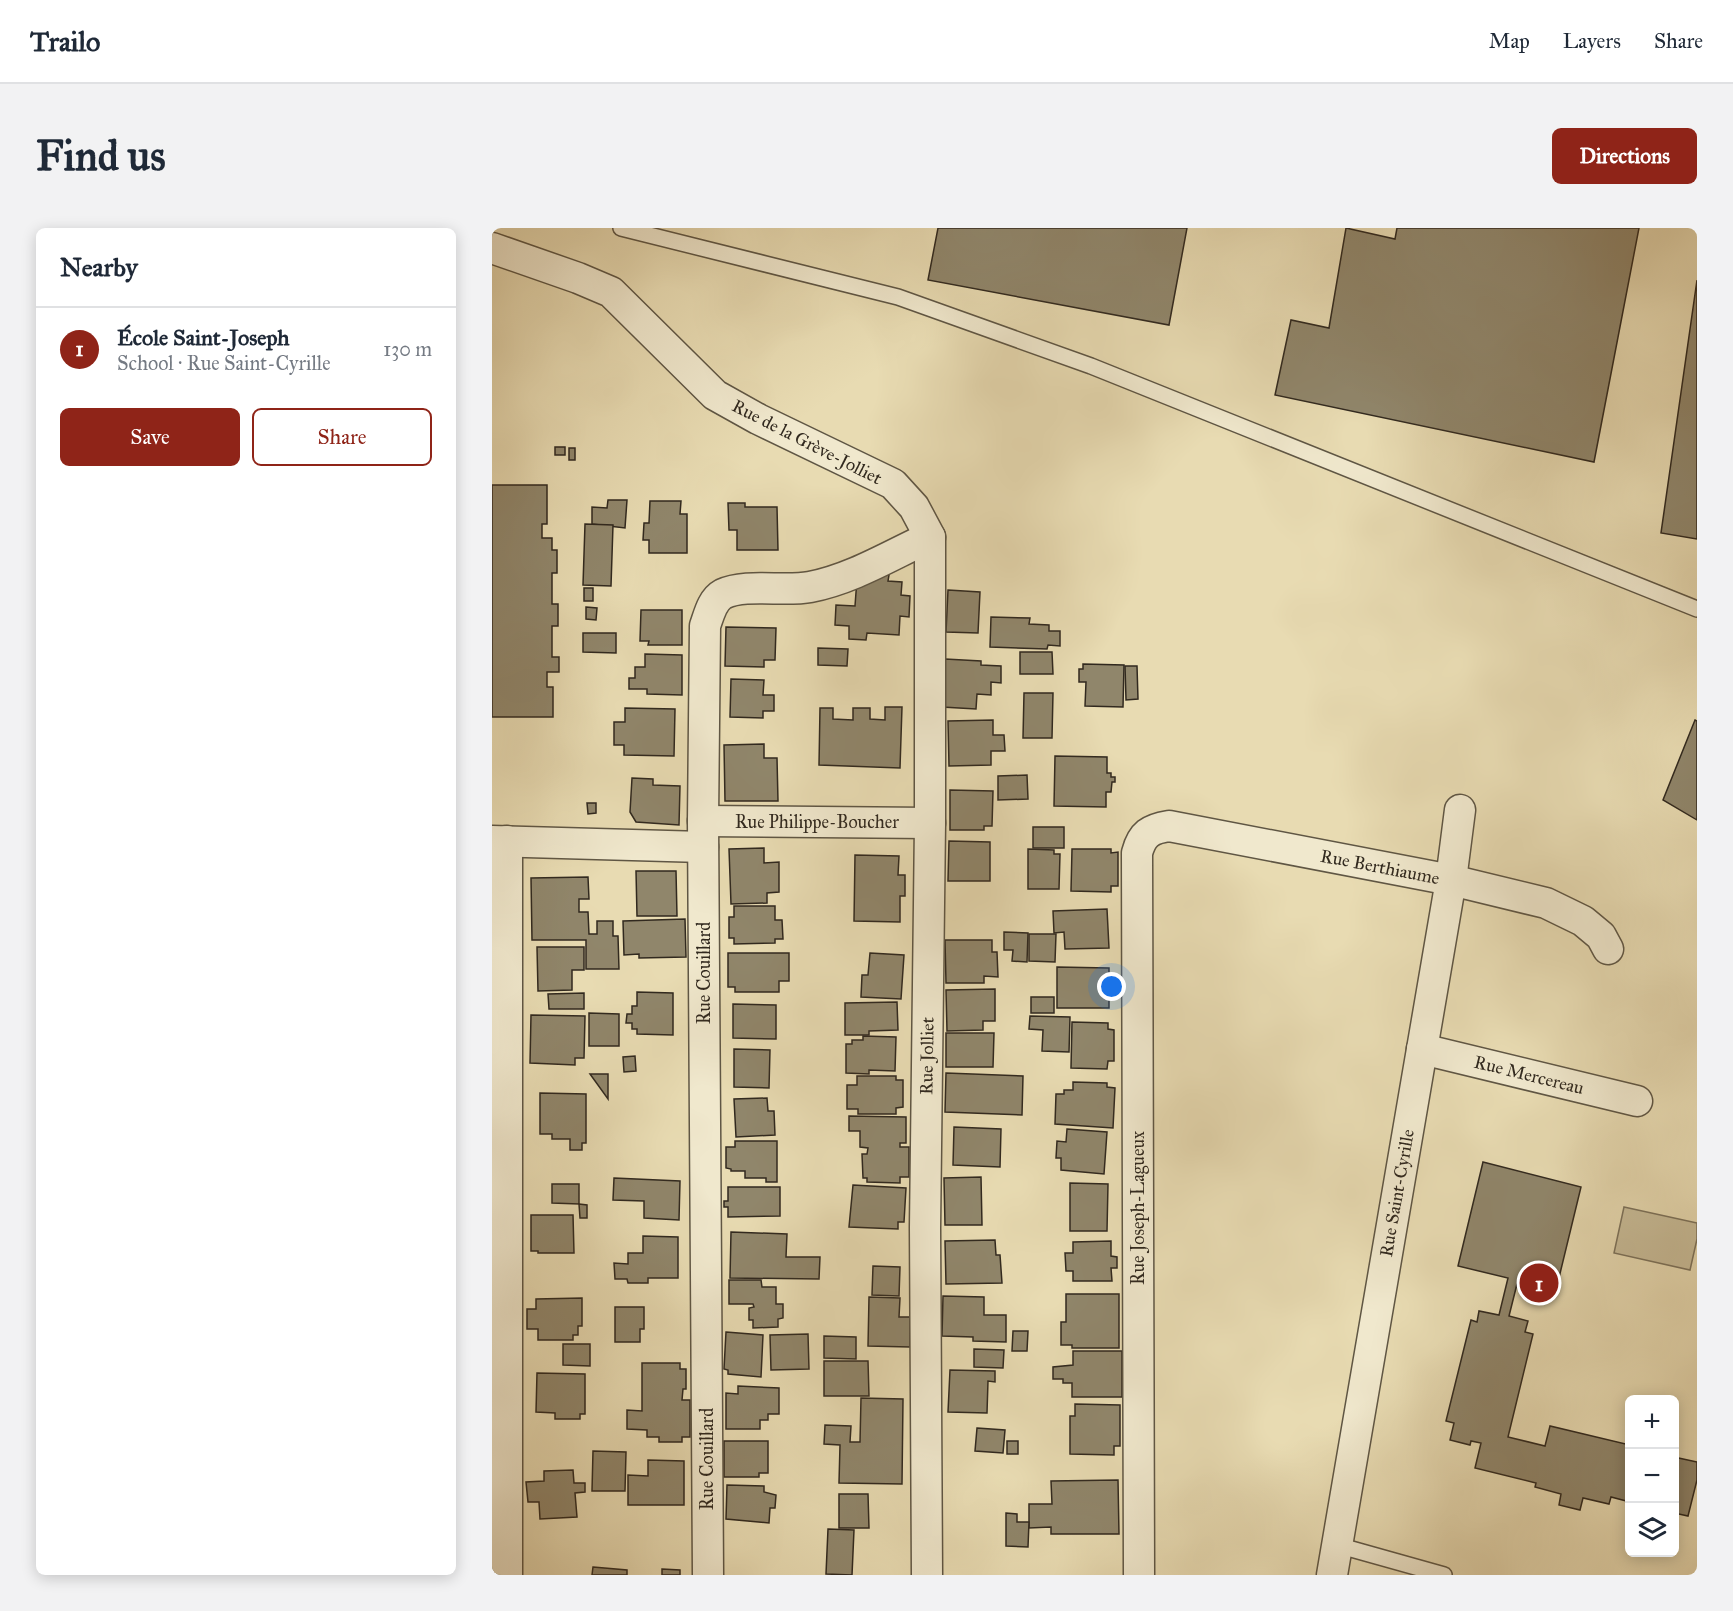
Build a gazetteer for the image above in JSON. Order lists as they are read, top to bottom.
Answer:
{
  "streets": {
    "street": [
      "Rue de la Grève-Jolliet",
      "Rue Philippe-Boucher",
      "Rue Berthiaume",
      "Rue Couillard",
      "Rue Jolliet",
      "Rue Mercereau",
      "Rue Saint-Cyrille",
      "Rue Joseph-Lagueux"
    ]
  },
  "crossings": [
    ["Rue de la Grève-Jolliet", "Rue Couillard"],
    ["Rue de la Grève-Jolliet", "Rue Jolliet"],
    ["Rue Philippe-Boucher", "Rue Couillard"],
    ["Rue Philippe-Boucher", "Rue Jolliet"],
    ["Rue Berthiaume", "Rue Saint-Cyrille"],
    ["Rue Berthiaume", "Rue Joseph-Lagueux"],
    ["Rue Couillard", "Rue Jolliet"],
    ["Rue Mercereau", "Rue Saint-Cyrille"]
  ],
  "page": {
    "header": "Trailo",
    "nav": ["Map", "Layers", "Share"],
    "buttons": [
      "Directions",
      ["Save", "Share"]
    ],
    "title": "Find us",
    "heading": "Nearby",
    "list": [
      {
        "mark": "1",
        "name": "École Saint-Joseph",
        "note": "School · Rue Saint-Cyrille",
        "value": "130 m"
      }
    ],
    "pins": "1",
    "map_buttons": ["+", "−"]
  }
}
